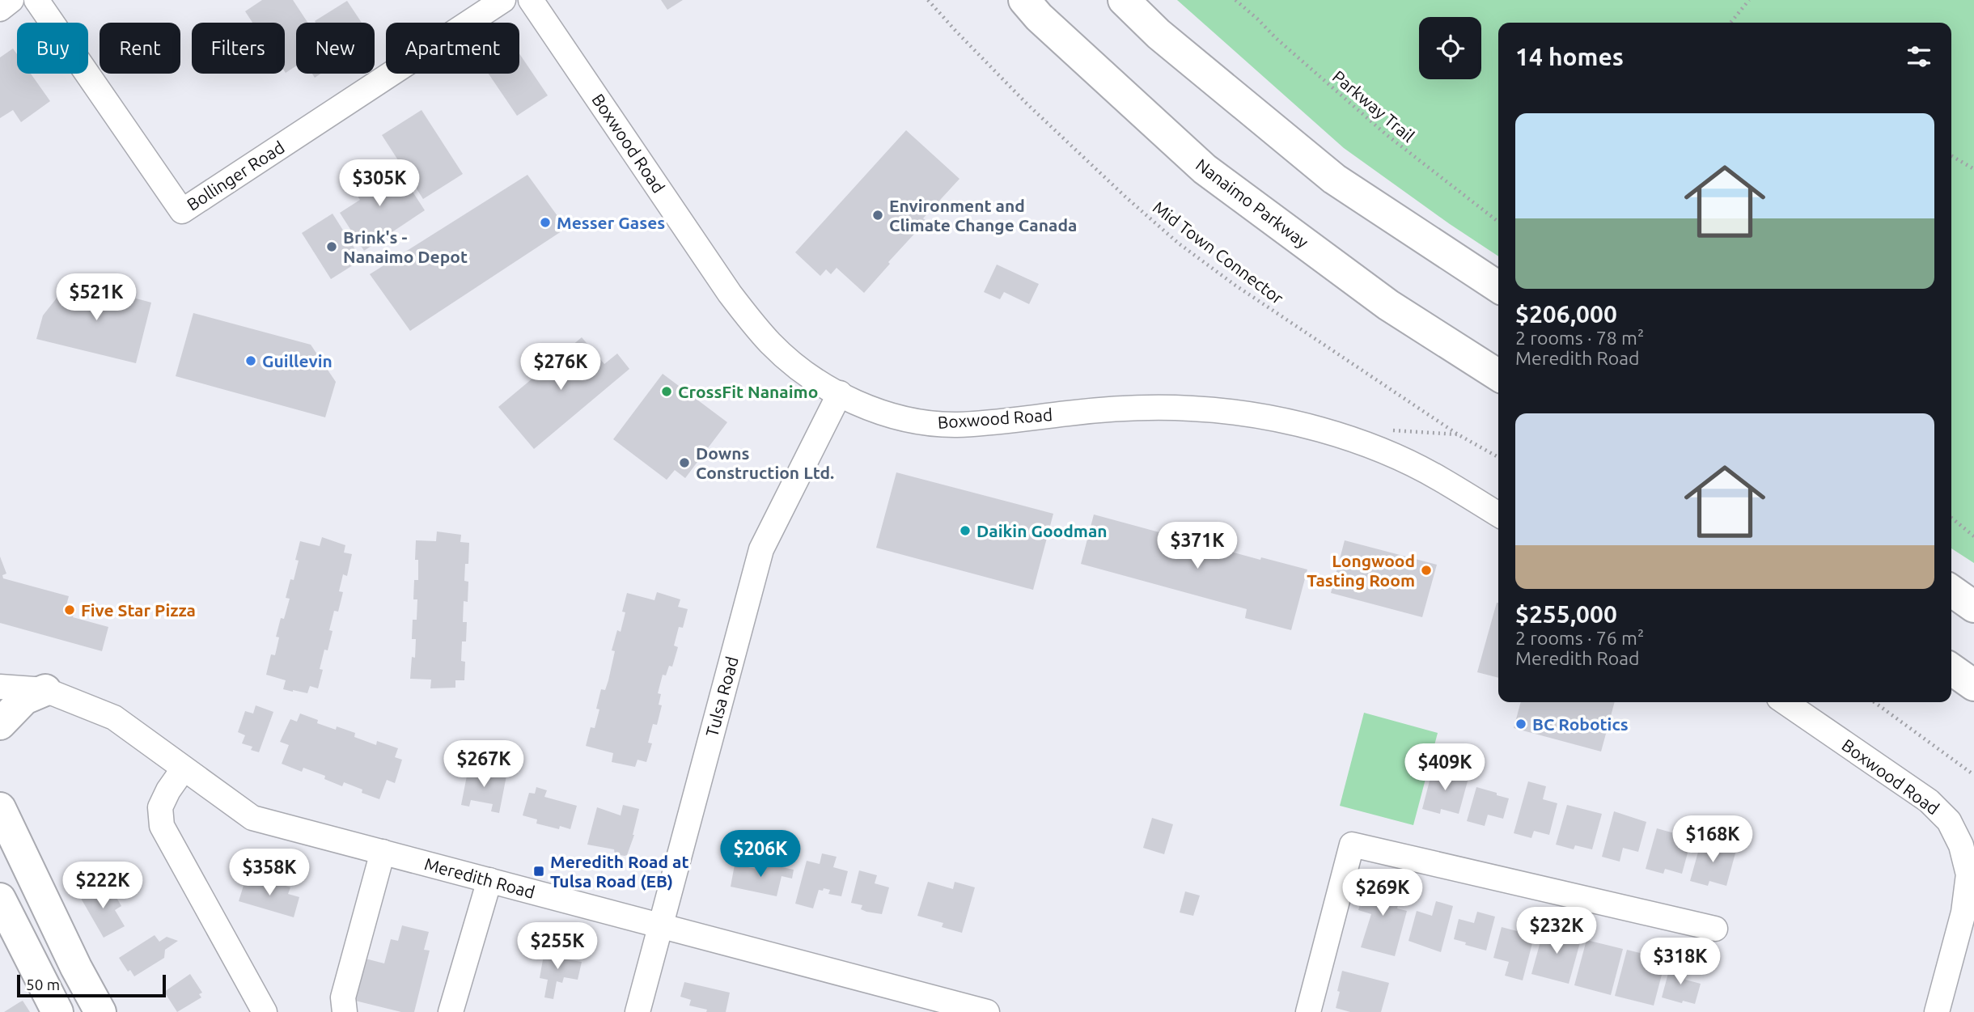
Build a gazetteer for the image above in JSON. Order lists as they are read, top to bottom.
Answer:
{
  "streets": {
    "main road": ["Nanaimo Parkway"],
    "street": [
      "Boxwood Road",
      "Bollinger Road",
      "Tulsa Road",
      "Meredith Road"
    ],
    "path": ["Parkway Trail", "Mid Town Connector"]
  },
  "crossings": [
    ["Boxwood Road", "Tulsa Road"],
    ["Tulsa Road", "Meredith Road"]
  ],
  "places": {
    "other": [
      "Environment and Climate Change Canada",
      "Messer Gases",
      "Brink's - Nanaimo Depot",
      "Guillevin",
      "CrossFit Nanaimo",
      "Downs Construction Ltd.",
      "Daikin Goodman",
      "Longwood Tasting Room",
      "Five Star Pizza",
      "BC Robotics"
    ],
    "transit": ["Meredith Road at Tulsa Road (EB)"]
  },
  "scale_bar": "50 m",
  "page": {
    "chip": [
      "Buy",
      "Rent",
      "Filters",
      "New",
      "Apartment"
    ],
    "heading": "14 homes",
    "list": [
      {
        "name": "$206,000",
        "note": "2 rooms · 78 m² · Meredith Road"
      },
      {
        "name": "$255,000",
        "note": "2 rooms · 76 m² · Meredith Road"
      }
    ],
    "price": [
      "$305K",
      "$521K",
      "$276K",
      "$371K",
      "$267K",
      "$409K",
      "$168K",
      "$206K",
      "$358K",
      "$222K",
      "$269K",
      "$232K",
      "$255K",
      "$318K"
    ],
    "scale": "50 m"
  }
}
